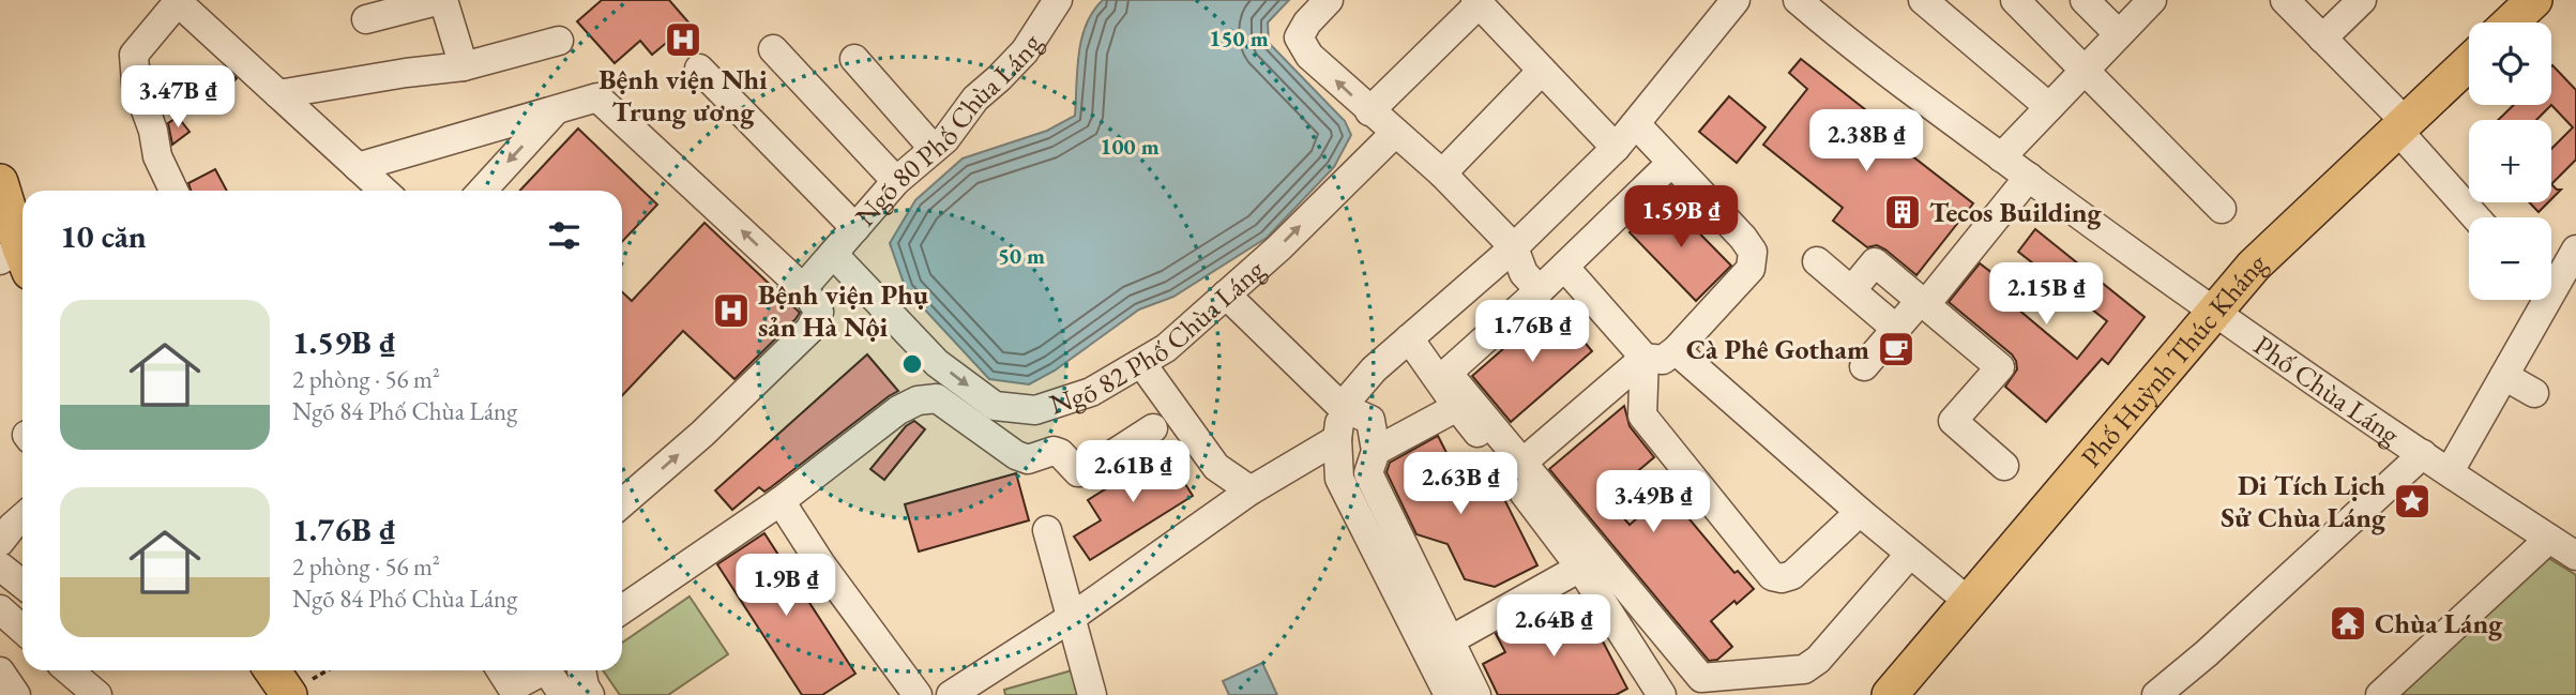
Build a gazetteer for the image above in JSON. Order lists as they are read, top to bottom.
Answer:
{
  "streets": {
    "main road": ["Phố Huỳnh Thúc Kháng"],
    "street": ["Ngõ 80 Phố Chùa Láng", "Ngõ 82 Phố Chùa Láng", "Phố Chùa Láng"]
  },
  "crossings": [
    ["Ngõ 80 Phố Chùa Láng", "Ngõ 82 Phố Chùa Láng"],
    ["Phố Huỳnh Thúc Kháng", "Phố Chùa Láng"]
  ],
  "places": {
    "hospital": ["Bệnh viện Nhi Trung ương", "Bệnh viện Phụ sản Hà Nội"],
    "building": ["Tecos Building"],
    "cafe": ["Cà Phê Gotham"],
    "place": ["Di Tích Lịch Sử Chùa Láng"],
    "temple": ["Chùa Láng"]
  },
  "page": {
    "map_buttons": ["+", "−"],
    "price": [
      "3.47B ₫",
      "2.38B ₫",
      "1.59B ₫",
      "2.15B ₫",
      "1.76B ₫",
      "2.61B ₫",
      "2.63B ₫",
      "3.49B ₫",
      "1.9B ₫",
      "2.64B ₫"
    ],
    "heading": "10 căn",
    "list": [
      {
        "name": "1.59B ₫",
        "note": "2 phòng · 56 m² · Ngõ 84 Phố Chùa Láng"
      },
      {
        "name": "1.76B ₫",
        "note": "2 phòng · 56 m² · Ngõ 84 Phố Chùa Láng"
      }
    ]
  },
  "rings": ["150 m", "100 m", "50 m"]
}
